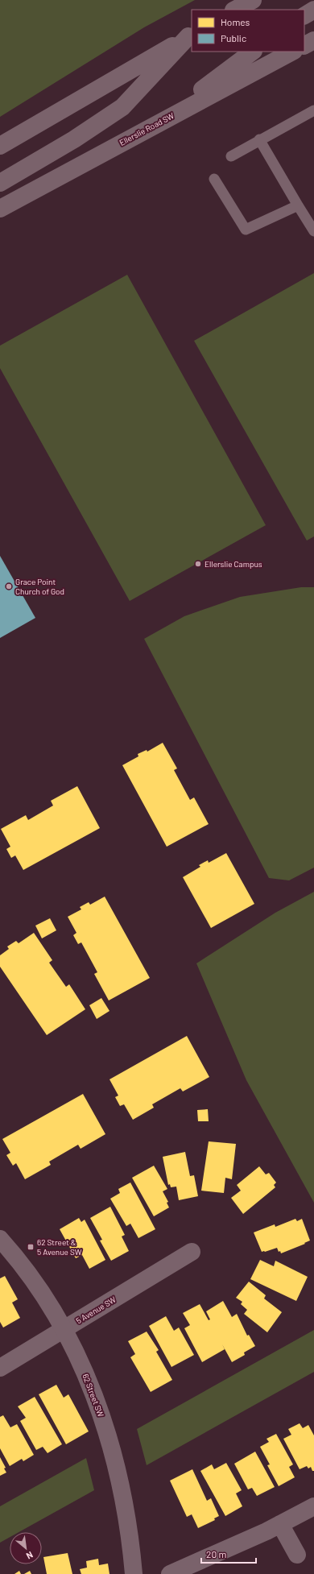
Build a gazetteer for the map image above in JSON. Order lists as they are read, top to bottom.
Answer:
{
  "streets": {
    "main road": ["Ellerslie Road SW", "5 Avenue SW", "62 Street SW"]
  },
  "crossings": [
    ["5 Avenue SW", "62 Street SW"]
  ],
  "places": {
    "other": ["Ellerslie Campus", "Grace Point Church of God"],
    "transit": ["62 Street & 5 Avenue SW"]
  },
  "legend": ["Homes", "Public"],
  "scale_bar": "20 m",
  "north": "bottom right"
}
